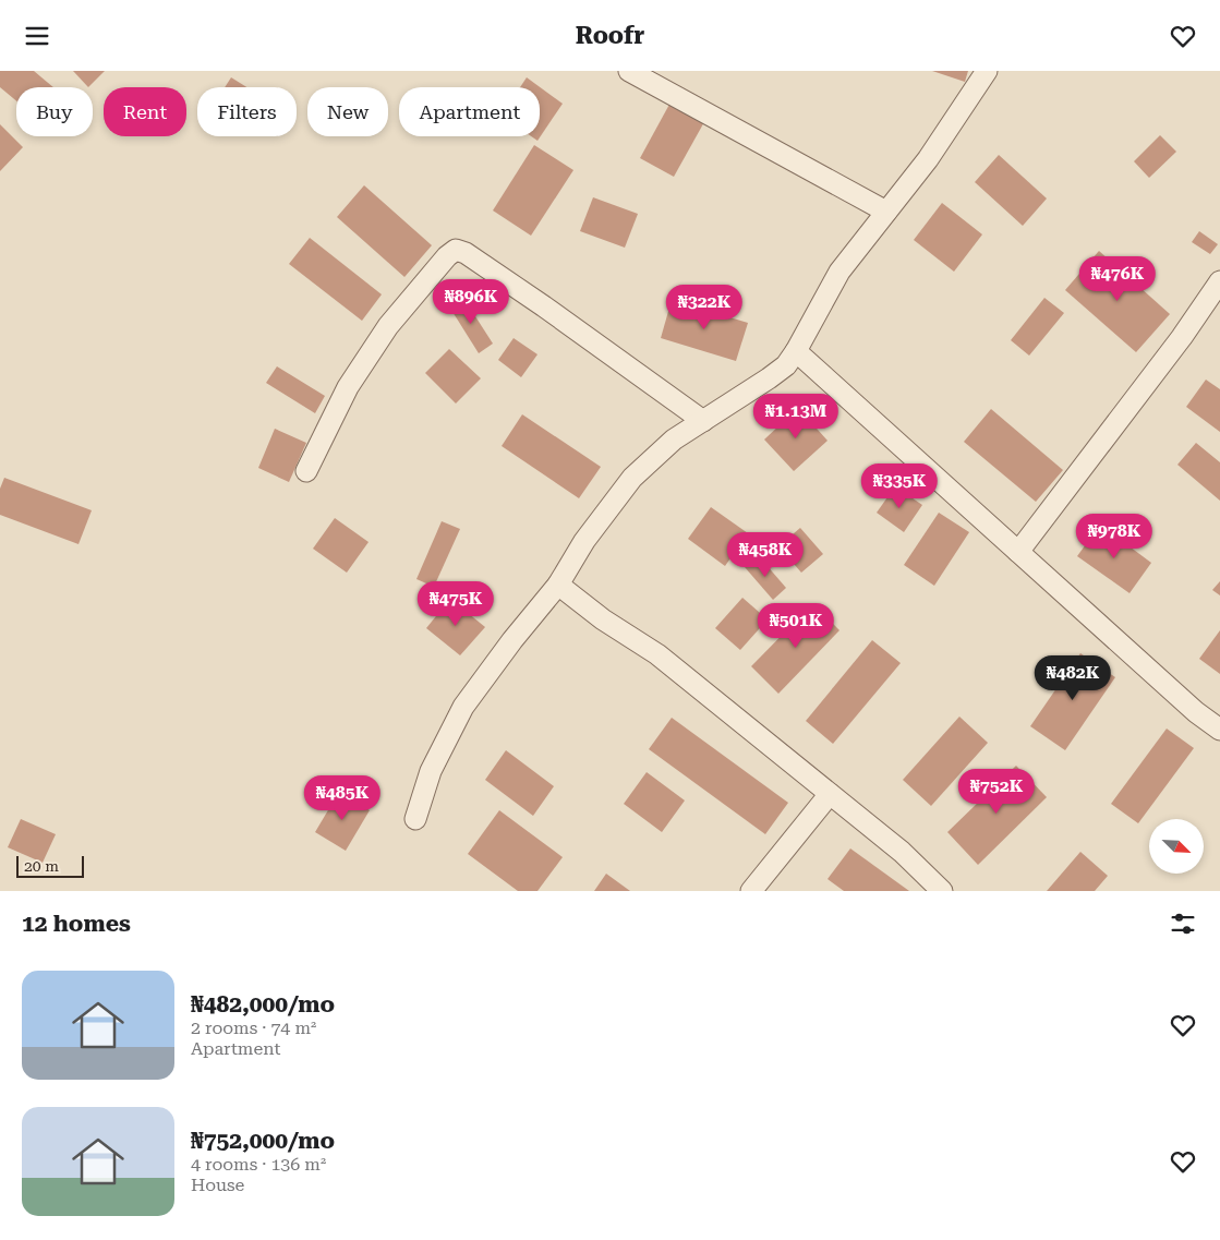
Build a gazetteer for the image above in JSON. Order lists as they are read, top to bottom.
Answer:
{
  "scale_bar": "20 m",
  "north": "bottom right",
  "page": {
    "header": "Roofr",
    "chip": [
      "Buy",
      "Rent",
      "Filters",
      "New",
      "Apartment"
    ],
    "price": [
      "₦476K",
      "₦896K",
      "₦322K",
      "₦1.13M",
      "₦335K",
      "₦978K",
      "₦458K",
      "₦475K",
      "₦501K",
      "₦482K",
      "₦752K",
      "₦485K"
    ],
    "scale": "20 m",
    "heading": "12 homes",
    "list": [
      {
        "name": "₦482,000/mo",
        "note": "2 rooms · 74 m² · Apartment"
      },
      {
        "name": "₦752,000/mo",
        "note": "4 rooms · 136 m² · House"
      }
    ]
  }
}
